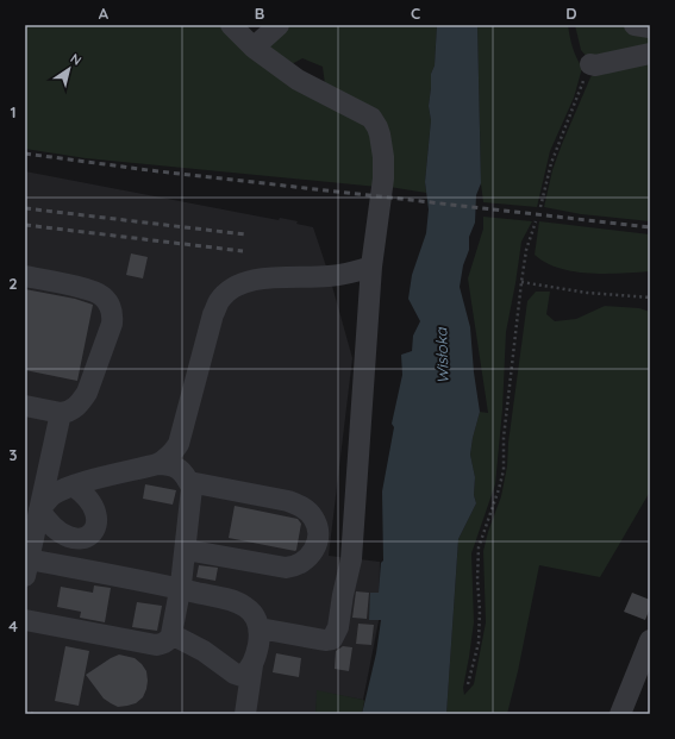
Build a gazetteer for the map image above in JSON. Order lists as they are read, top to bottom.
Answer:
{
  "water": ["Wisłoka"],
  "north": "top right",
  "grid": {
    "columns": [
      "A",
      "B",
      "C",
      "D"
    ],
    "rows": [
      "1",
      "2",
      "3",
      "4"
    ]
  }
}
